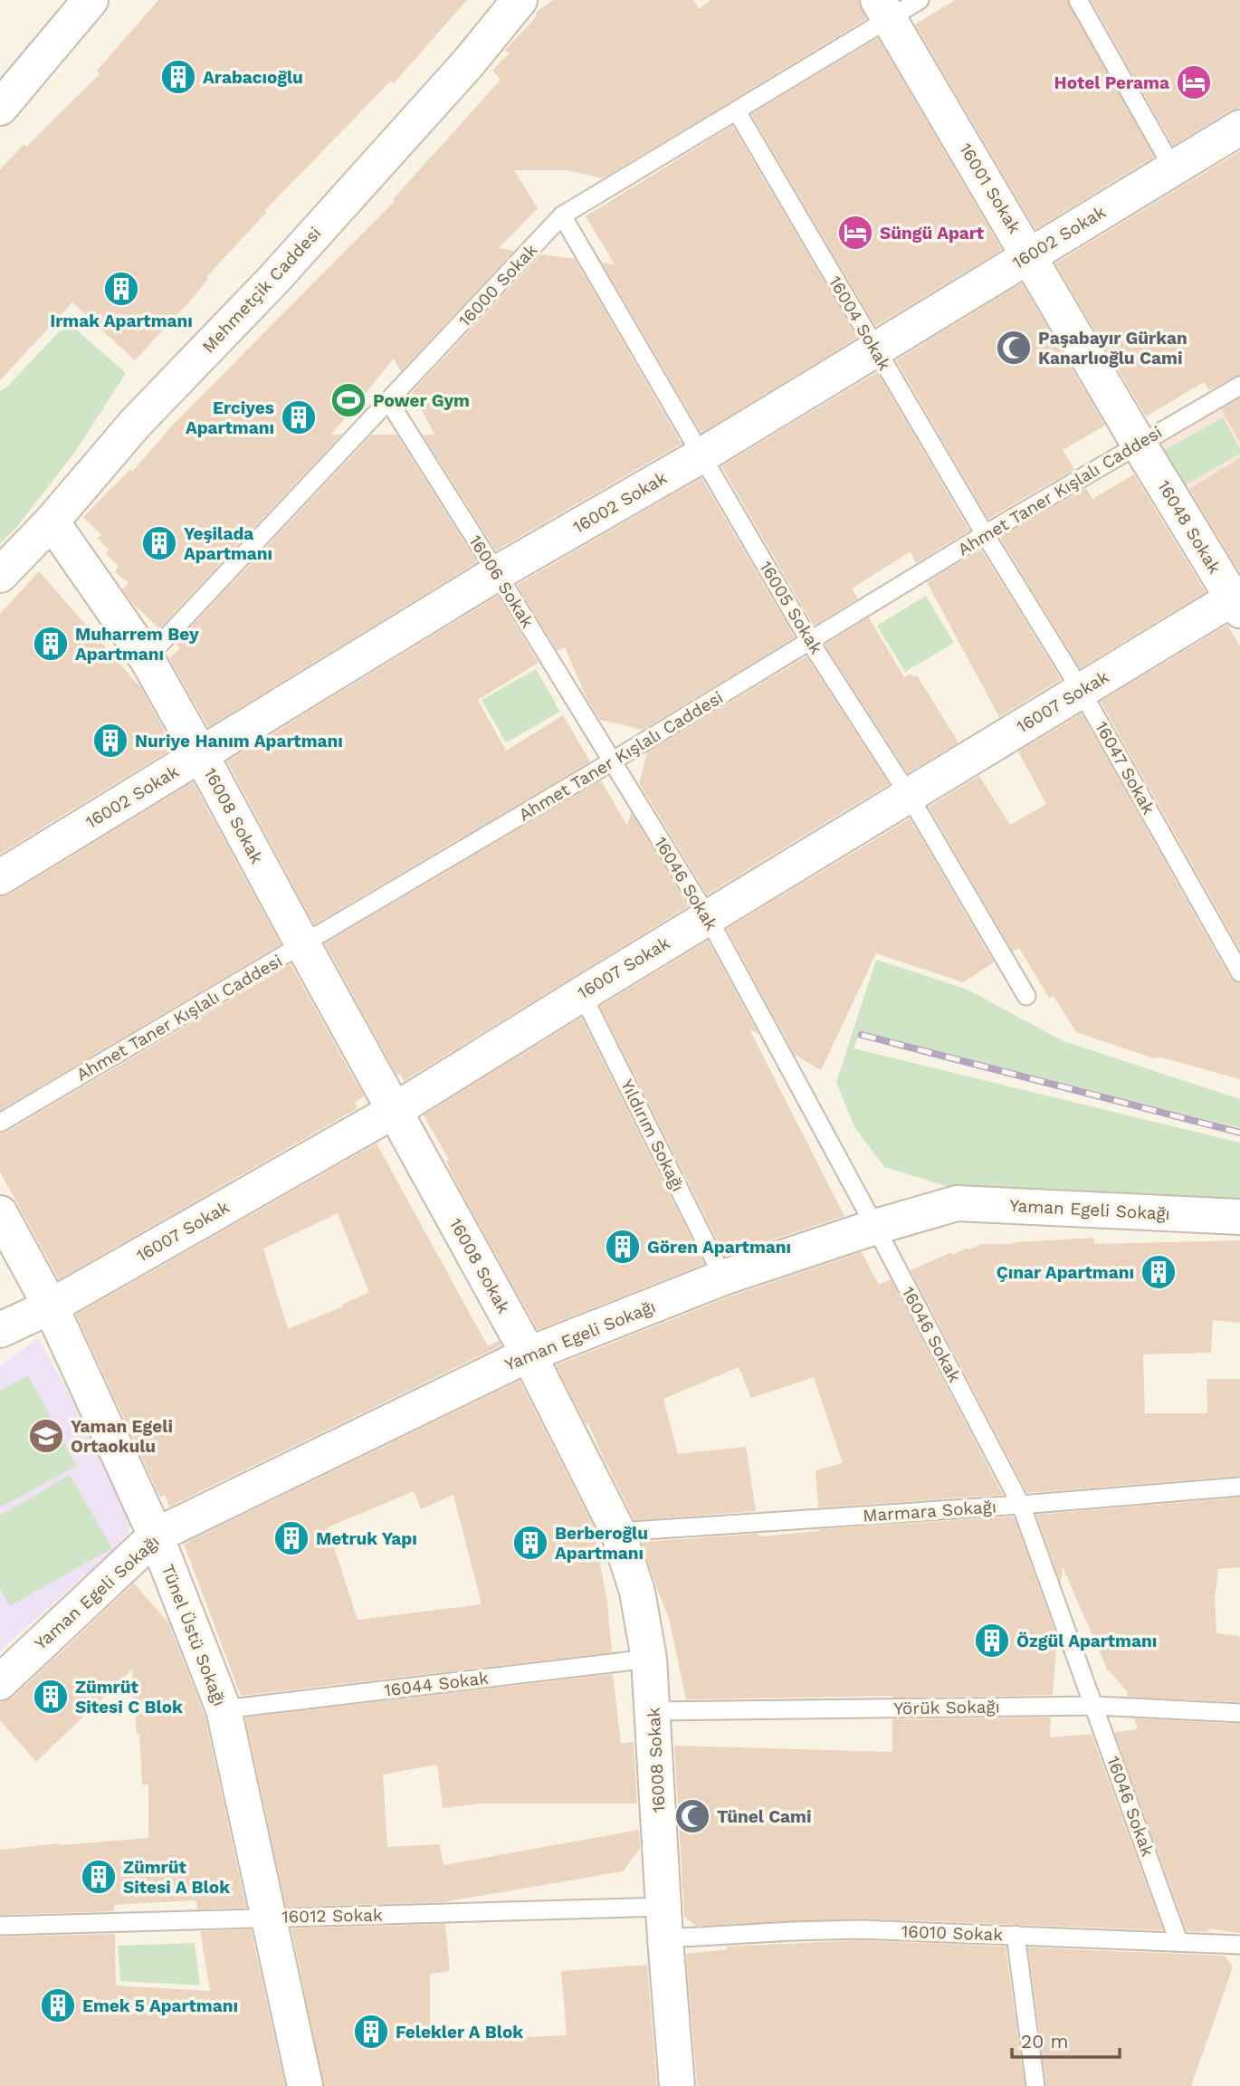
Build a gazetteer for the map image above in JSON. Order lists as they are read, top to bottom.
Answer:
{
  "streets": {
    "street": [
      "16001 Sokak",
      "16002 Sokak",
      "Mehmetçik Caddesi",
      "16048 Sokak",
      "16007 Sokak",
      "16008 Sokak",
      "Yaman Egeli Sokağı",
      "Tünel Üstü Sokağı"
    ],
    "lane": [
      "16000 Sokak",
      "16004 Sokak",
      "Ahmet Taner Kışlalı Caddesi",
      "16006 Sokak",
      "16005 Sokak",
      "16047 Sokak",
      "16046 Sokak",
      "Yıldırım Sokağı",
      "Marmara Sokağı",
      "16044 Sokak",
      "Yörük Sokağı",
      "16012 Sokak",
      "16010 Sokak"
    ]
  },
  "crossings": [
    ["16001 Sokak", "16002 Sokak"],
    ["16001 Sokak", "16000 Sokak"],
    ["16001 Sokak", "Ahmet Taner Kışlalı Caddesi"],
    ["16001 Sokak", "16048 Sokak"],
    ["16002 Sokak", "16004 Sokak"],
    ["16002 Sokak", "16006 Sokak"],
    ["16002 Sokak", "16005 Sokak"],
    ["16002 Sokak", "16008 Sokak"],
    ["16000 Sokak", "16004 Sokak"],
    ["16000 Sokak", "16006 Sokak"],
    ["16000 Sokak", "16005 Sokak"],
    ["16000 Sokak", "16008 Sokak"],
    ["Mehmetçik Caddesi", "16008 Sokak"],
    ["16004 Sokak", "Ahmet Taner Kışlalı Caddesi"],
    ["16004 Sokak", "16047 Sokak"],
    ["Ahmet Taner Kışlalı Caddesi", "16048 Sokak"],
    ["Ahmet Taner Kışlalı Caddesi", "16006 Sokak"],
    ["Ahmet Taner Kışlalı Caddesi", "16005 Sokak"],
    ["Ahmet Taner Kışlalı Caddesi", "16047 Sokak"],
    ["Ahmet Taner Kışlalı Caddesi", "16008 Sokak"],
    ["Ahmet Taner Kışlalı Caddesi", "16046 Sokak"],
    ["16048 Sokak", "16007 Sokak"],
    ["16006 Sokak", "16046 Sokak"],
    ["16005 Sokak", "16007 Sokak"],
    ["16007 Sokak", "16047 Sokak"],
    ["16007 Sokak", "16008 Sokak"],
    ["16007 Sokak", "16046 Sokak"],
    ["16007 Sokak", "Yıldırım Sokağı"],
    ["16007 Sokak", "Tünel Üstü Sokağı"],
    ["16008 Sokak", "Yaman Egeli Sokağı"],
    ["16008 Sokak", "Marmara Sokağı"],
    ["16008 Sokak", "16044 Sokak"],
    ["16008 Sokak", "Yörük Sokağı"],
    ["16008 Sokak", "16012 Sokak"],
    ["16008 Sokak", "16010 Sokak"],
    ["16046 Sokak", "Yaman Egeli Sokağı"],
    ["16046 Sokak", "Marmara Sokağı"],
    ["16046 Sokak", "Yörük Sokağı"],
    ["16046 Sokak", "16010 Sokak"],
    ["Yıldırım Sokağı", "Yaman Egeli Sokağı"],
    ["Yaman Egeli Sokağı", "Tünel Üstü Sokağı"],
    ["Tünel Üstü Sokağı", "16044 Sokak"],
    ["Tünel Üstü Sokağı", "16012 Sokak"],
    ["16012 Sokak", "16010 Sokak"]
  ],
  "places": {
    "building": [
      "Arabacıoğlu",
      "Irmak Apartmanı",
      "Erciyes Apartmanı",
      "Yeşilada Apartmanı",
      "Muharrem Bey Apartmanı",
      "Nuriye Hanım Apartmanı",
      "Gören Apartmanı",
      "Çınar Apartmanı",
      "Metruk Yapı",
      "Berberoğlu Apartmanı",
      "Özgül Apartmanı",
      "Zümrüt Sitesi C Blok",
      "Zümrüt Sitesi A Blok",
      "Emek 5 Apartmanı",
      "Felekler A Blok"
    ],
    "hotel": ["Hotel Perama", "Süngü Apart"],
    "mosque": ["Paşabayır Gürkan Kanarlıoğlu Cami", "Tünel Cami"],
    "sports": ["Power Gym"],
    "school or university": ["Yaman Egeli Ortaokulu"]
  },
  "scale_bar": "20 m"
}
